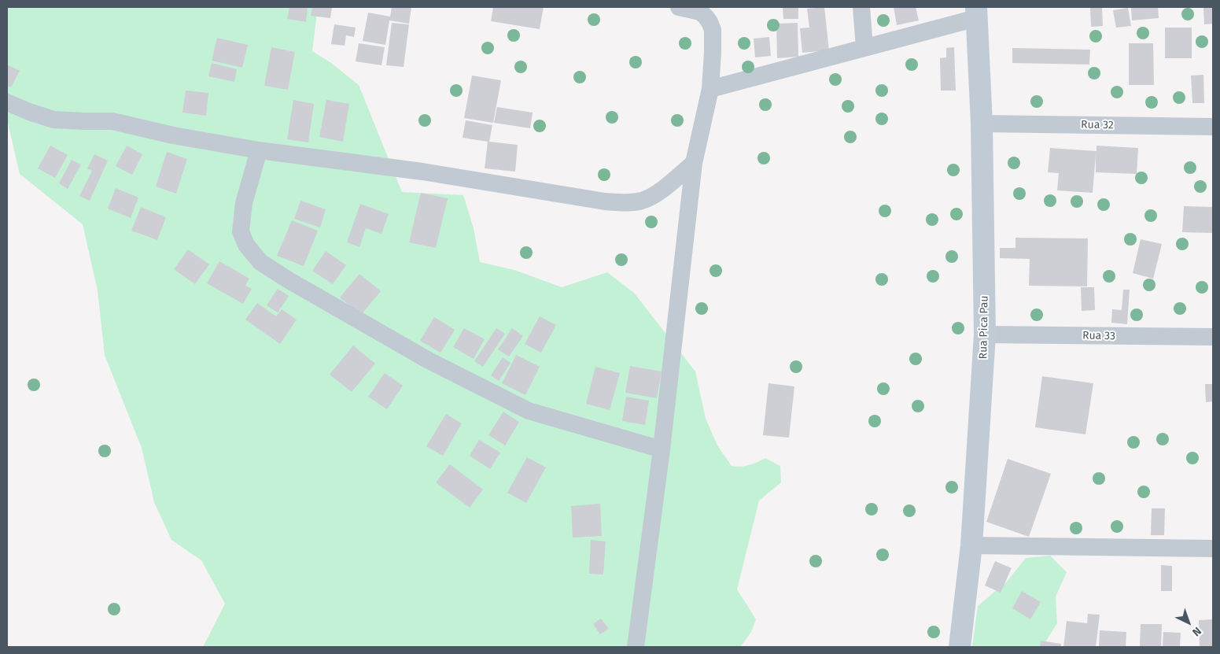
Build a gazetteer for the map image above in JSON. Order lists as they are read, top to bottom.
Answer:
{
  "streets": {
    "street": ["Rua 32", "Rua Pica Pau", "Rua 33"]
  },
  "crossings": [
    ["Rua 32", "Rua Pica Pau"],
    ["Rua Pica Pau", "Rua 33"]
  ],
  "north": "bottom right"
}
